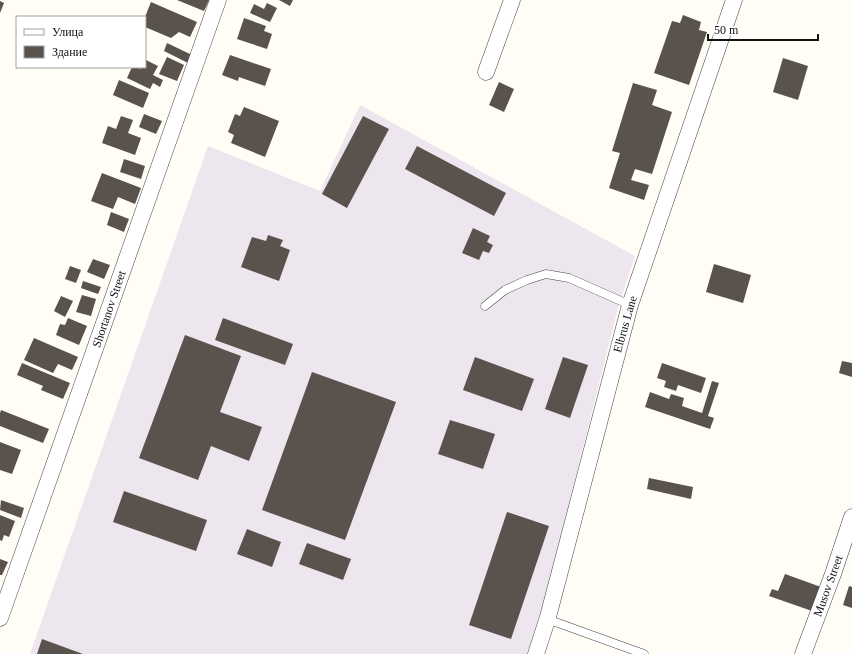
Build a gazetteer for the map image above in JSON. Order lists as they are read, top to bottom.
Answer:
{
  "streets": {
    "street": ["Shortanov Street", "Elbrus Lane", "Musov Street"]
  },
  "legend": ["Улица", "Здание"],
  "scale_bar": "50 m"
}
